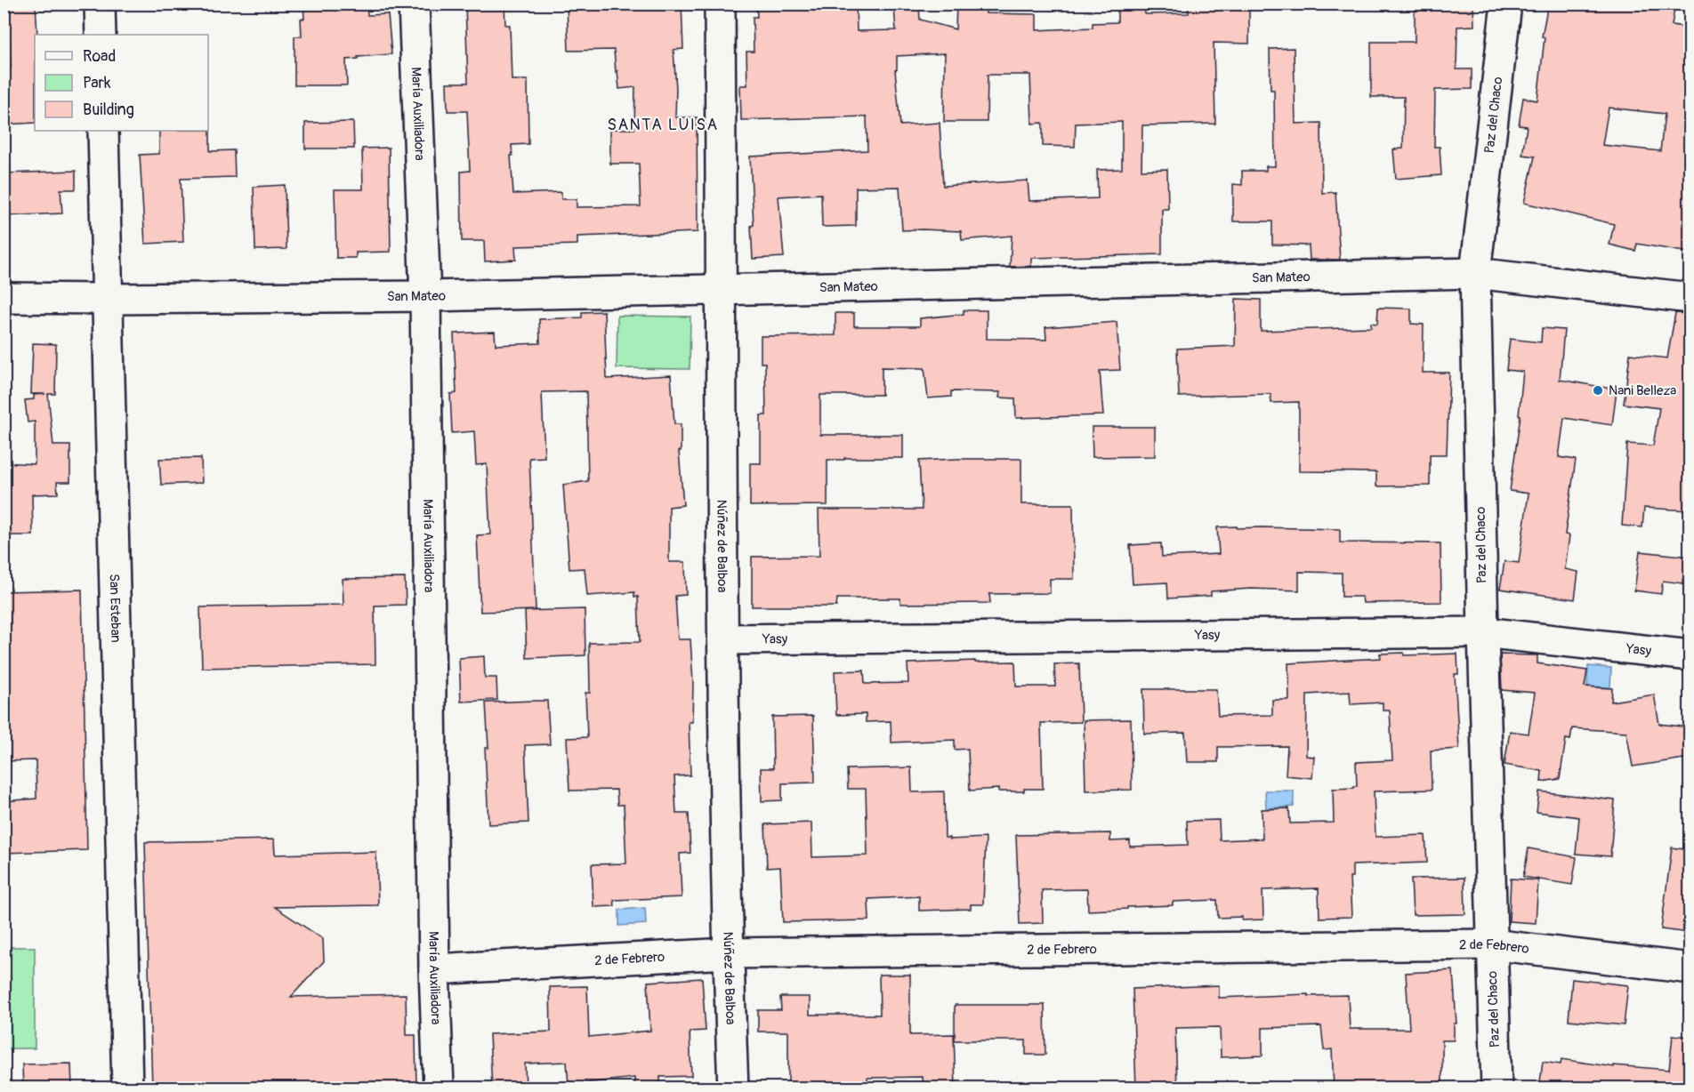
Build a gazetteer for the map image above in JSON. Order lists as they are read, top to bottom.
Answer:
{
  "streets": {
    "street": [
      "María Auxiliadora",
      "Paz del Chaco",
      "San Mateo",
      "Núñez de Balboa",
      "San Esteban",
      "Yasy",
      "2 de Febrero"
    ]
  },
  "crossings": [
    ["María Auxiliadora", "San Mateo"],
    ["María Auxiliadora", "2 de Febrero"],
    ["Paz del Chaco", "San Mateo"],
    ["Paz del Chaco", "Yasy"],
    ["Paz del Chaco", "2 de Febrero"],
    ["San Mateo", "Núñez de Balboa"],
    ["San Mateo", "San Esteban"],
    ["Núñez de Balboa", "Yasy"],
    ["Núñez de Balboa", "2 de Febrero"]
  ],
  "districts": ["SANTA LUISA"],
  "places": ["Nani Belleza"],
  "legend": ["Road", "Park", "Building"]
}
